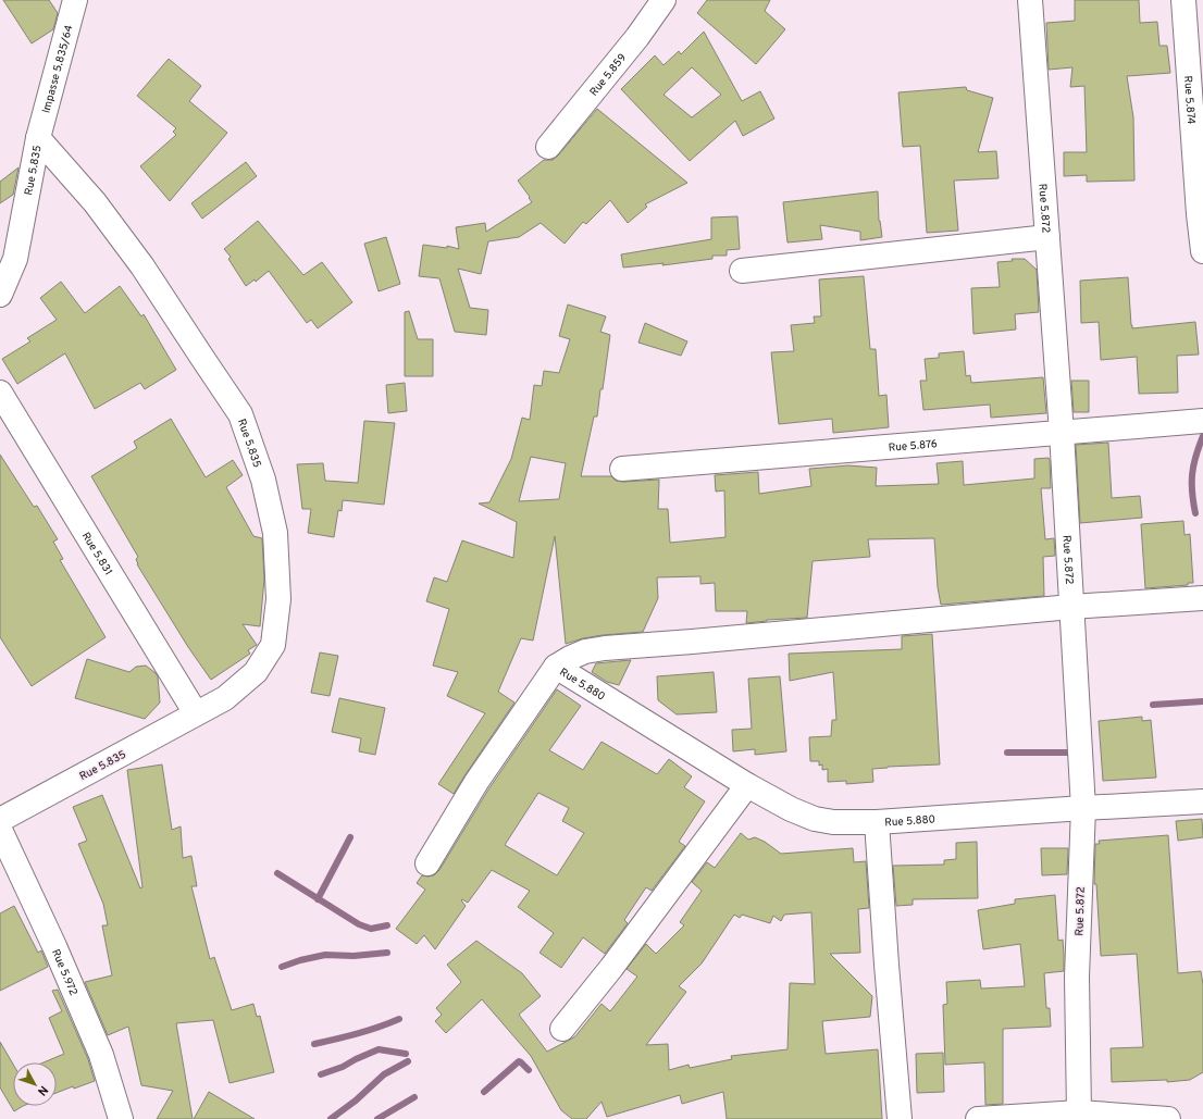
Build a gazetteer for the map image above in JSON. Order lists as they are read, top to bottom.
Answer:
{
  "streets": {
    "street": [
      "Impasse 5.835/64",
      "Rue 5.859",
      "Rue 5.874",
      "Rue 5.835",
      "Rue 5.872",
      "Rue 5.876",
      "Rue 5.831",
      "Rue 5.880",
      "Rue 5.972"
    ]
  },
  "crossings": [
    ["Impasse 5.835/64", "Rue 5.835"],
    ["Rue 5.835", "Rue 5.831"],
    ["Rue 5.872", "Rue 5.876"],
    ["Rue 5.872", "Rue 5.880"]
  ],
  "north": "bottom right"
}
